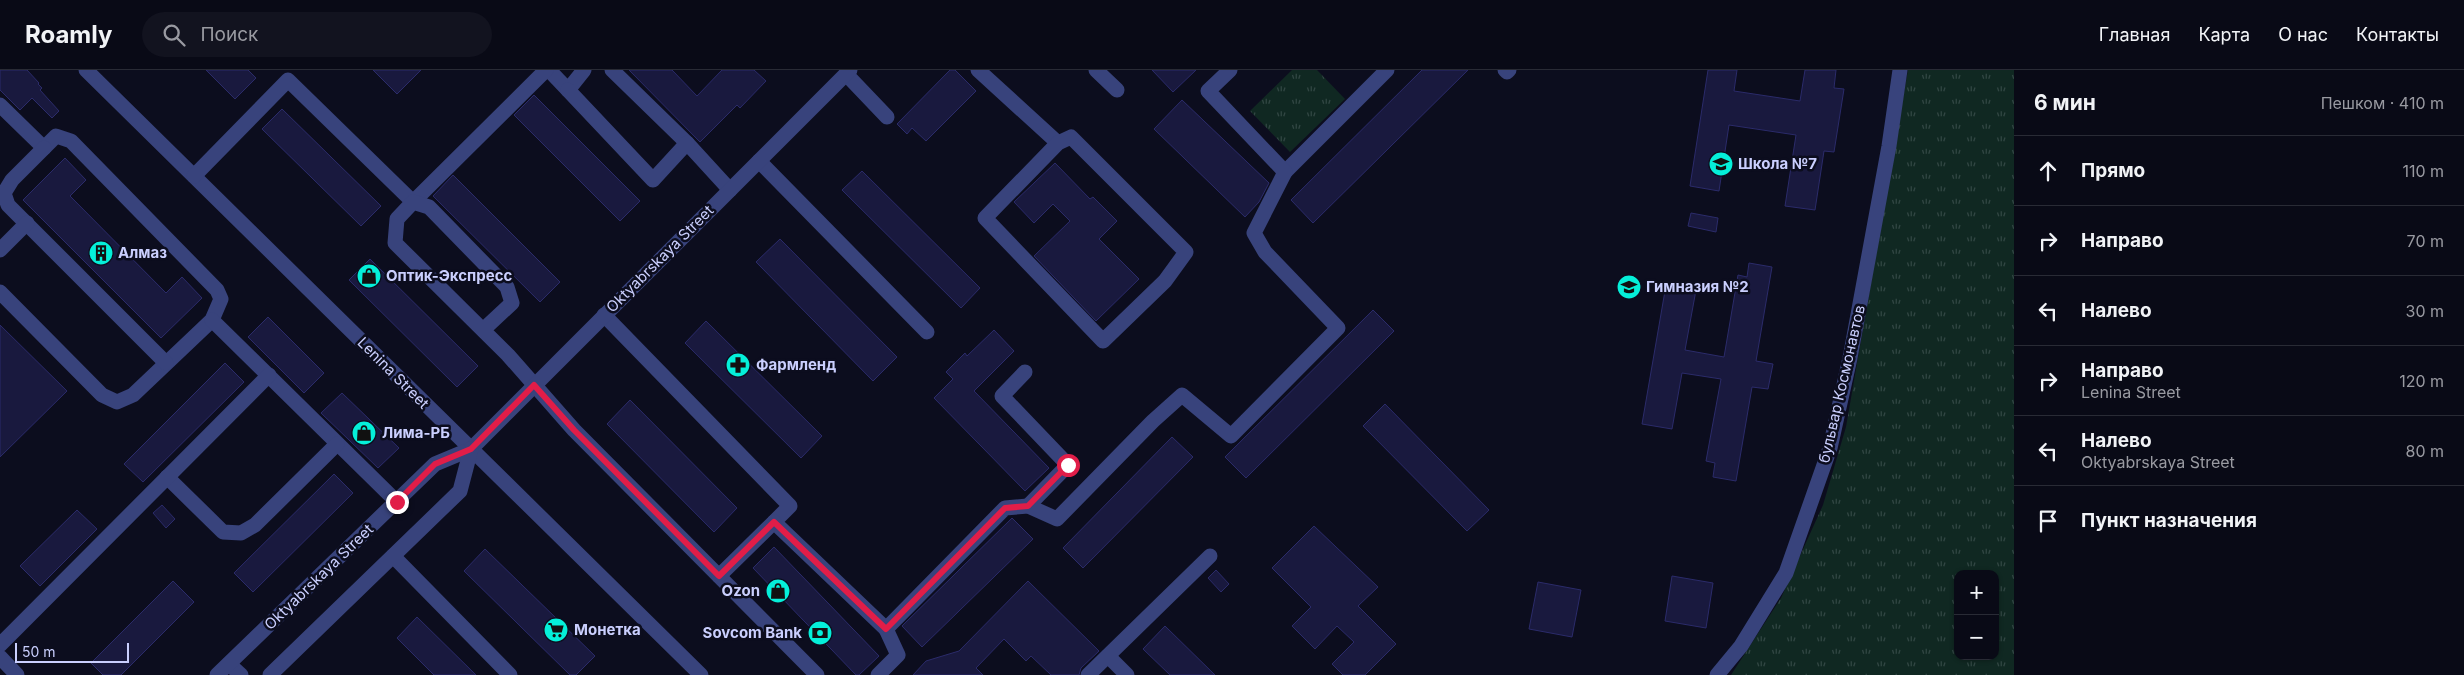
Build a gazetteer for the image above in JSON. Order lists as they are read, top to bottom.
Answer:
{
  "streets": {
    "street": ["Oktyabrskaya Street", "Lenina Street", "бульвар Космонавтов"]
  },
  "crossings": [
    ["Oktyabrskaya Street", "Lenina Street"]
  ],
  "places": {
    "school or university": ["Школа №7", "Гимназия №2"],
    "building": ["Алмаз"],
    "shop": ["Оптик-Экспресс", "Лима-РБ", "Ozon"],
    "pharmacy": ["Фармленд"],
    "supermarket": ["Монетка"],
    "bank": ["Sovcom Bank"]
  },
  "scale_bar": "50 m",
  "page": {
    "header": "Roamly",
    "search": "Поиск",
    "nav": [
      "Главная",
      "Карта",
      "О нас",
      "Контакты"
    ],
    "heading": ["6 мин", "Пешком · 410 m"],
    "list": [
      ["Прямо", "110 m"],
      ["Направо", "70 m"],
      ["Налево", "30 m"],
      ["Направо", "Lenina Street", "120 m"],
      ["Налево", "Oktyabrskaya Street", "80 m"],
      "Пункт назначения"
    ],
    "map_buttons": ["+", "−"],
    "scale": "50 m"
  }
}
